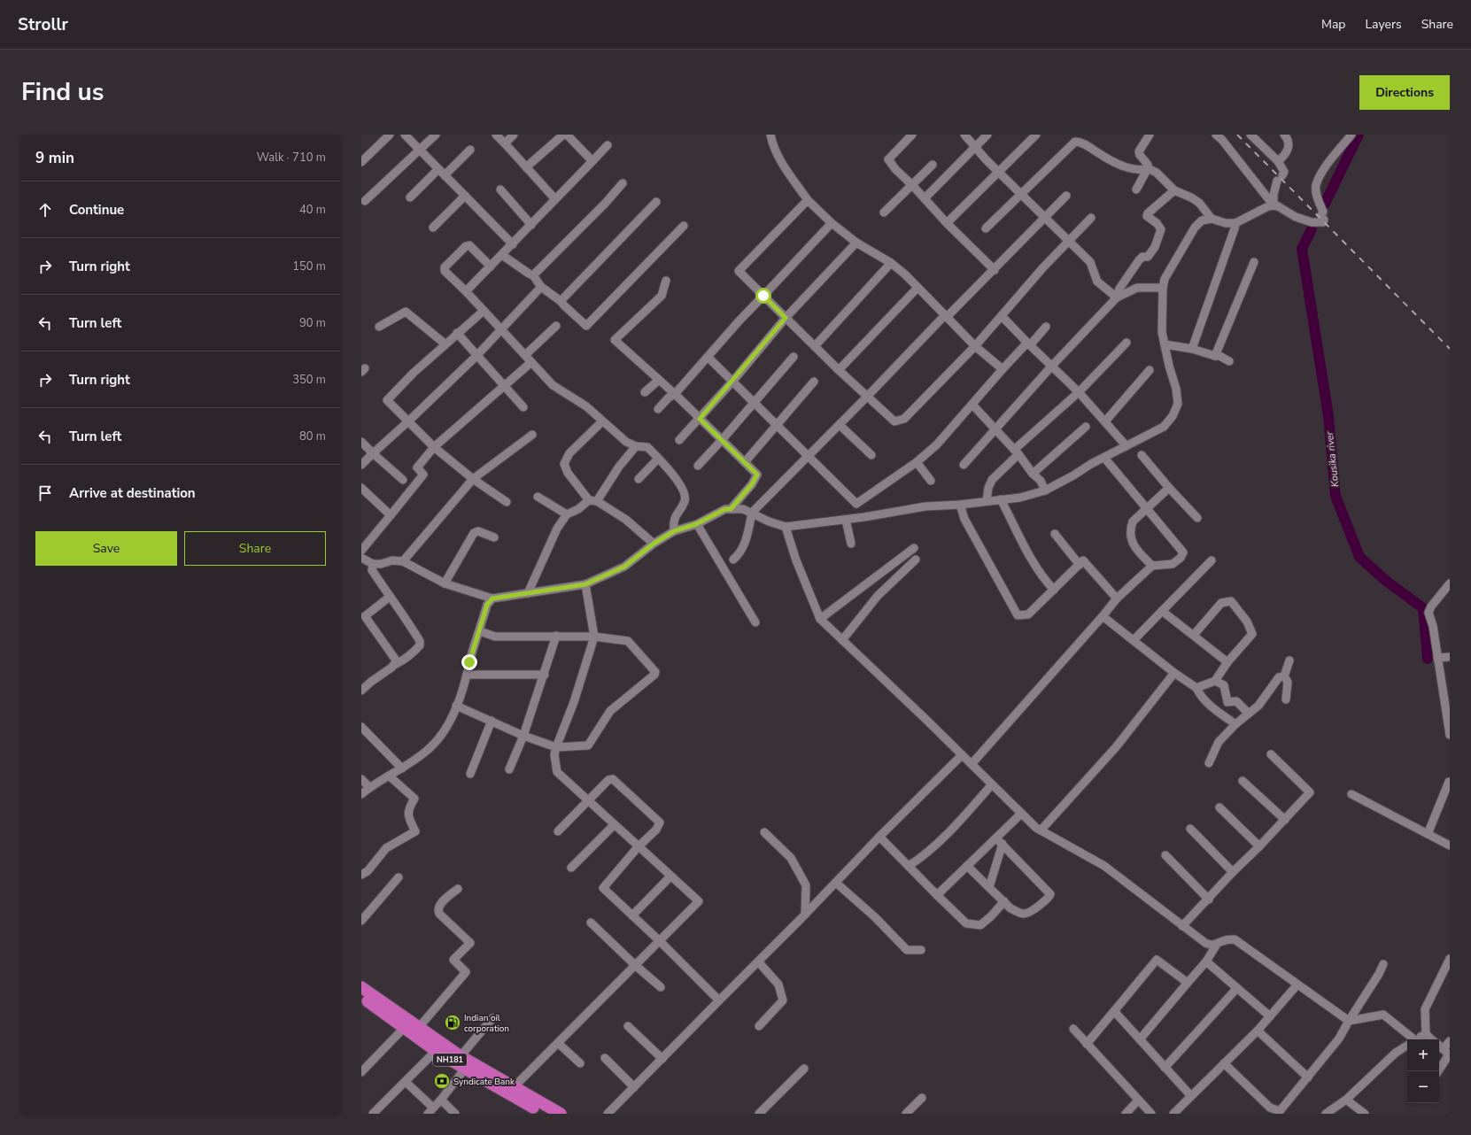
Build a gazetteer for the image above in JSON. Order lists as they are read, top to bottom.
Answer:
{
  "streets": {
    "highway": ["NH181"]
  },
  "water": ["Kousika river"],
  "places": {
    "fuel station": ["Indian oil corporation"],
    "bank": ["Syndicate Bank"]
  },
  "page": {
    "header": "Strollr",
    "nav": ["Map", "Layers", "Share"],
    "title": "Find us",
    "buttons": [
      "Directions",
      ["Save", "Share"]
    ],
    "heading": ["9 min", "Walk · 710 m"],
    "list": [
      ["Continue", "40 m"],
      ["Turn right", "150 m"],
      ["Turn left", "90 m"],
      ["Turn right", "350 m"],
      ["Turn left", "80 m"],
      "Arrive at destination"
    ],
    "map_buttons": ["+", "−"]
  }
}
